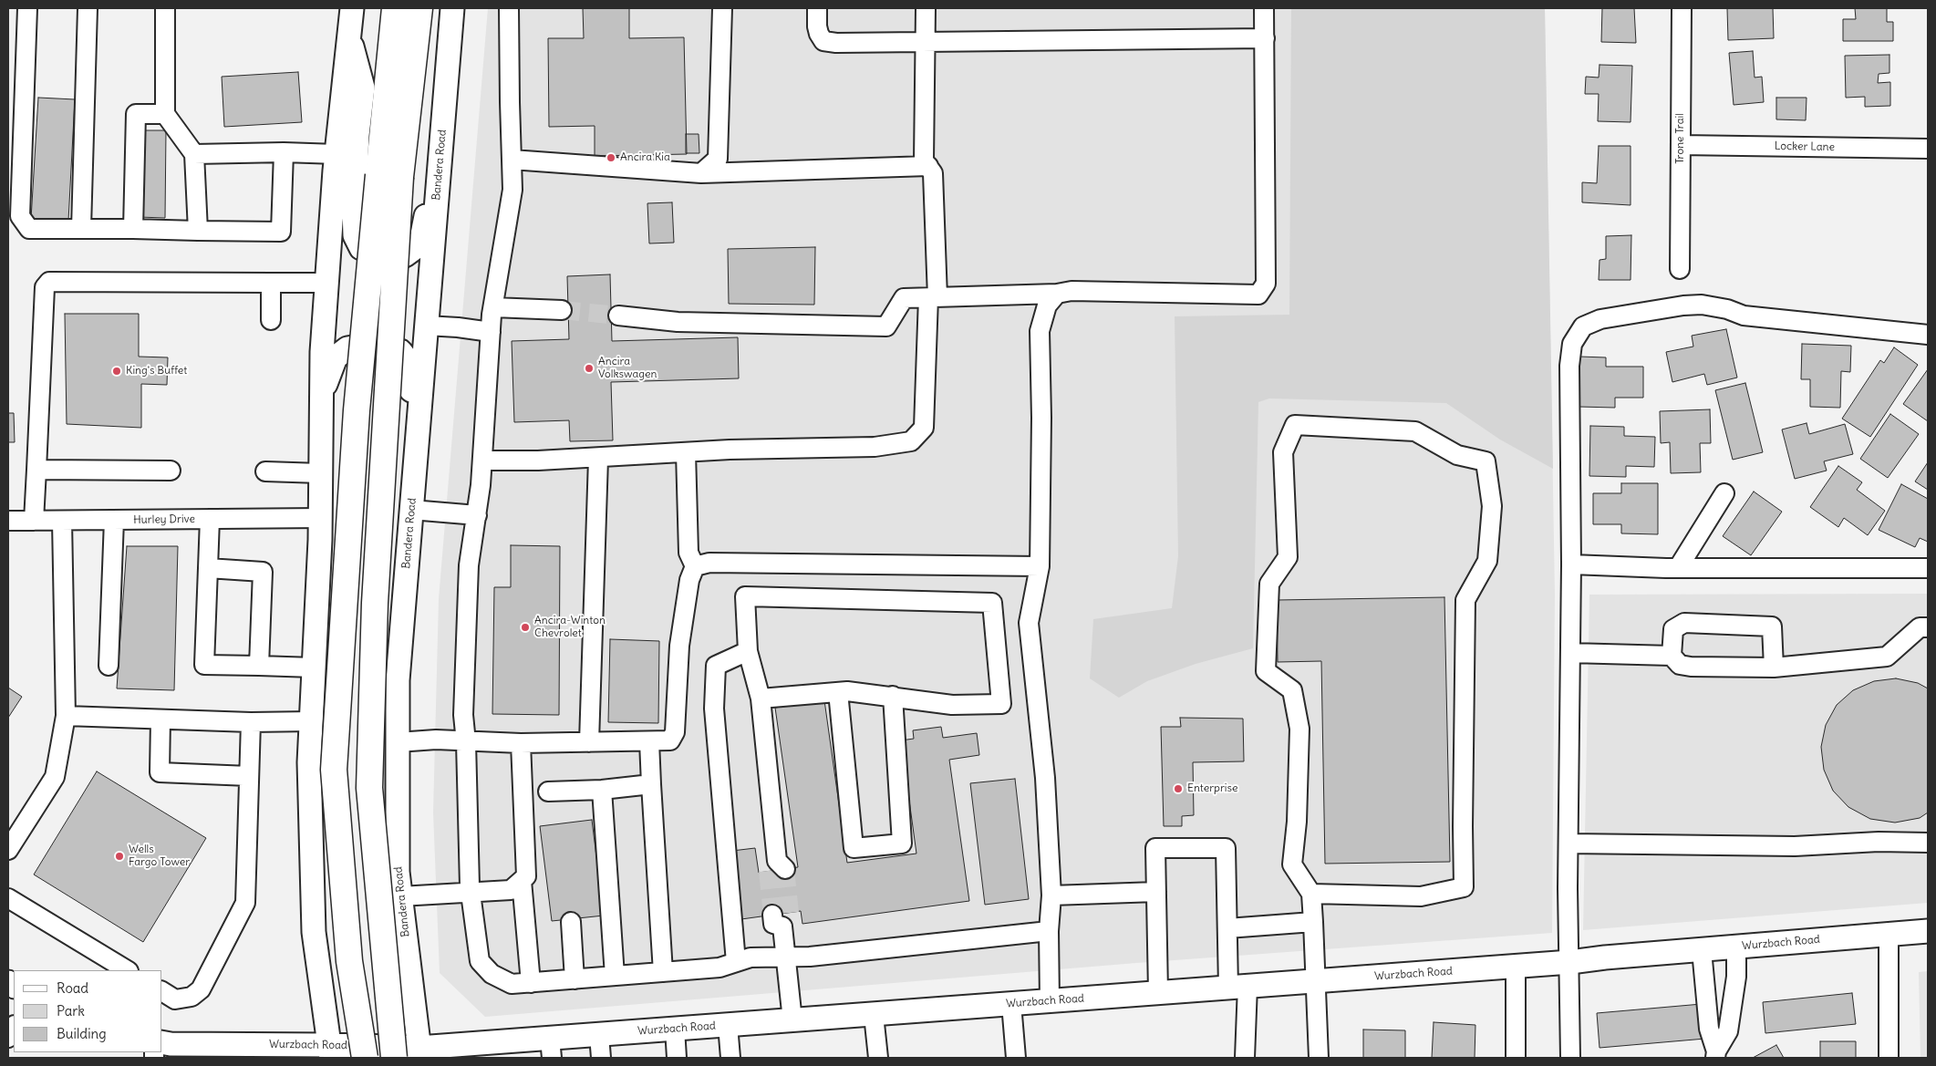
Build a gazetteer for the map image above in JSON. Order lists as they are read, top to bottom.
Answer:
{
  "streets": {
    "main road": ["Bandera Road", "Wurzbach Road"],
    "street": ["Trone Trail", "Locker Lane", "Hurley Drive"]
  },
  "crossings": [
    ["Trone Trail", "Locker Lane"],
    ["Bandera Road", "Wurzbach Road"]
  ],
  "places": [
    "Ancira Kia",
    "Ancira Volkswagen",
    "King's Buffet",
    "Ancira-Winton Chevrolet",
    "Enterprise",
    "Wells Fargo Tower"
  ],
  "legend": ["Road", "Park", "Building"]
}
